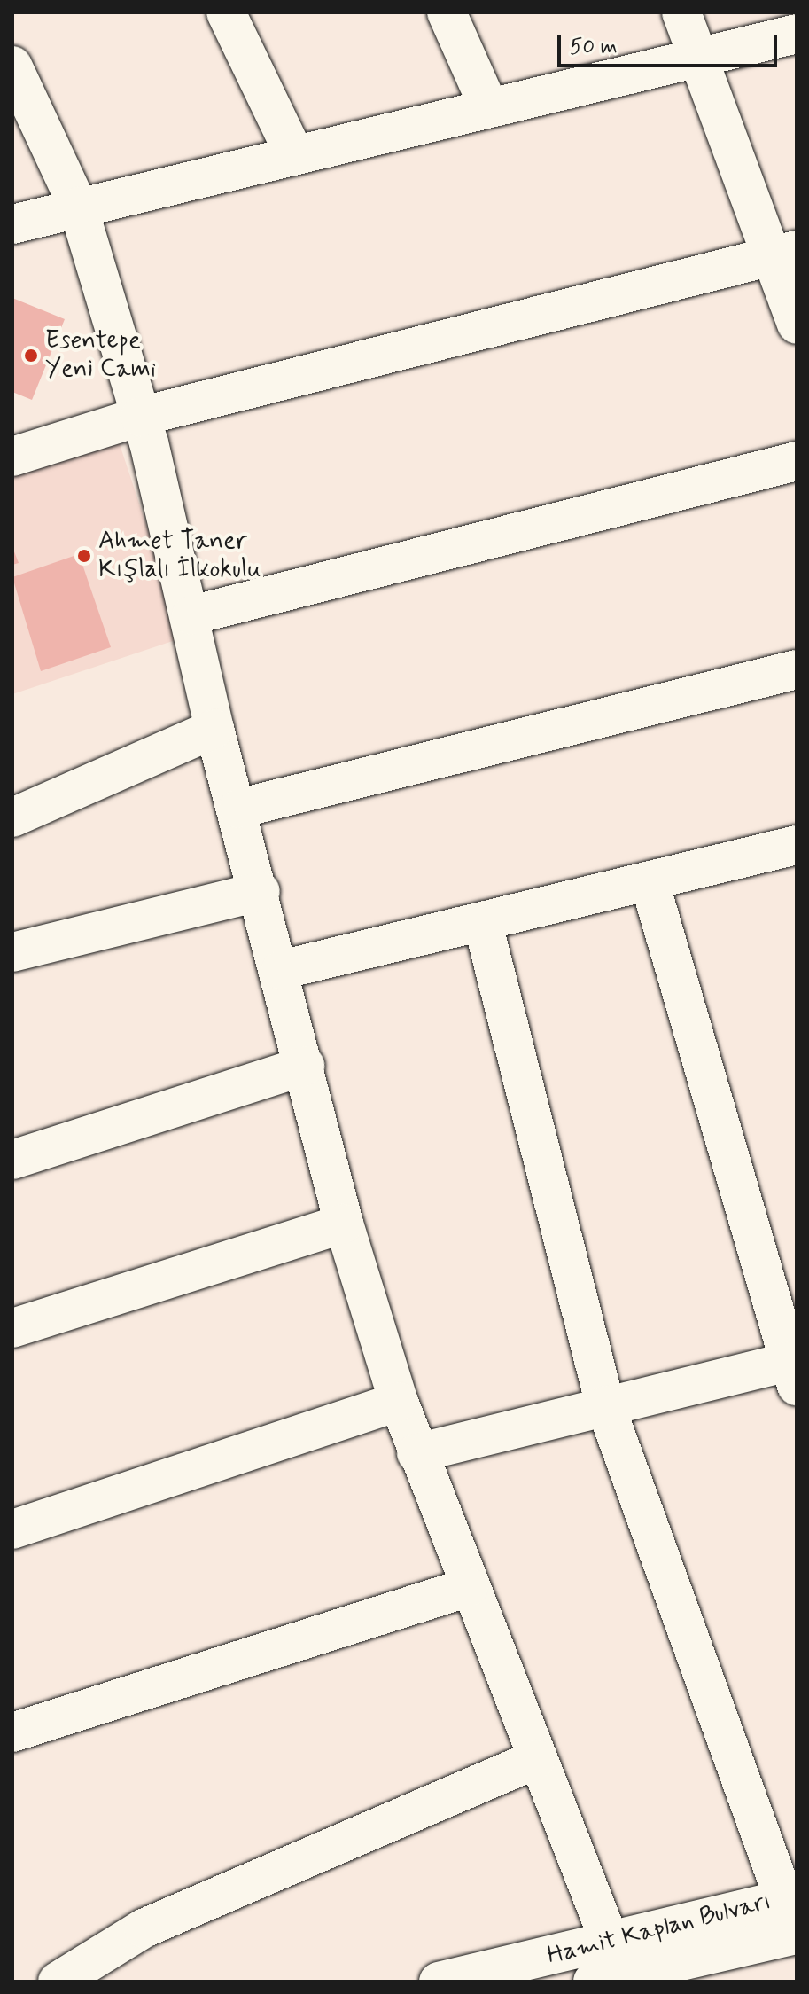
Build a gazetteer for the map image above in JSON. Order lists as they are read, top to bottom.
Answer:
{
  "streets": {
    "street": ["Hamit Kaplan Bulvarı"]
  },
  "places": ["Esentepe Yeni Cami", "Ahmet Taner Kışlalı İlkokulu"],
  "scale_bar": "50 m"
}
